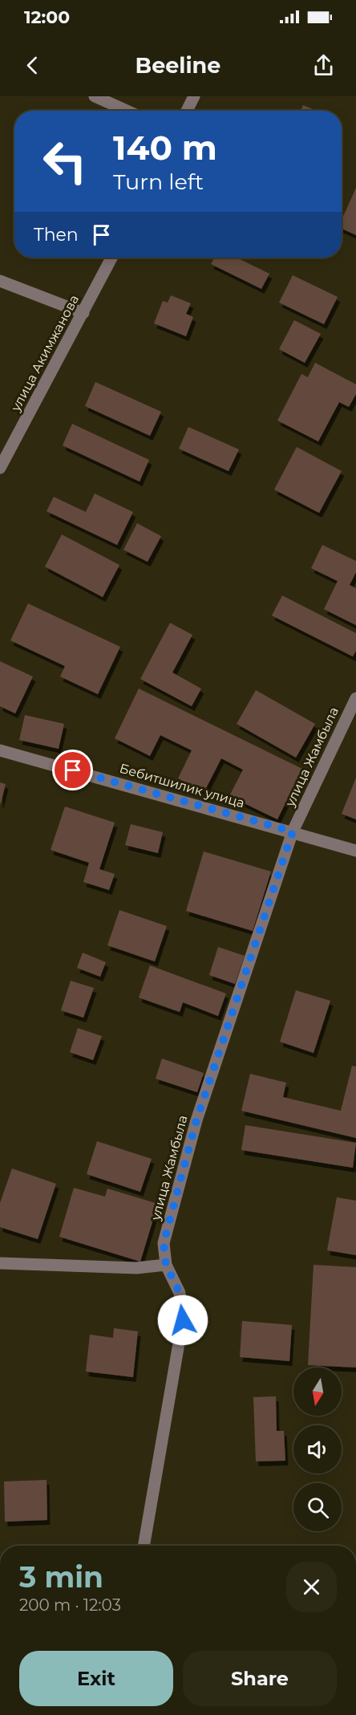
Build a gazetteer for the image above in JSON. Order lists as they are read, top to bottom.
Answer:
{
  "streets": {
    "street": ["улица Акимжанова", "улица Жамбыла", "Бебитшилик улица"]
  },
  "crossings": [
    ["улица Жамбыла", "Бебитшилик улица"]
  ],
  "north": "bottom",
  "page": {
    "status": "12:00",
    "header": "Beeline",
    "turn": ["140 m", "Turn left"],
    "then": "Then",
    "heading": ["3 min", "200 m · 12:03"],
    "buttons": ["Exit", "Share"]
  }
}
